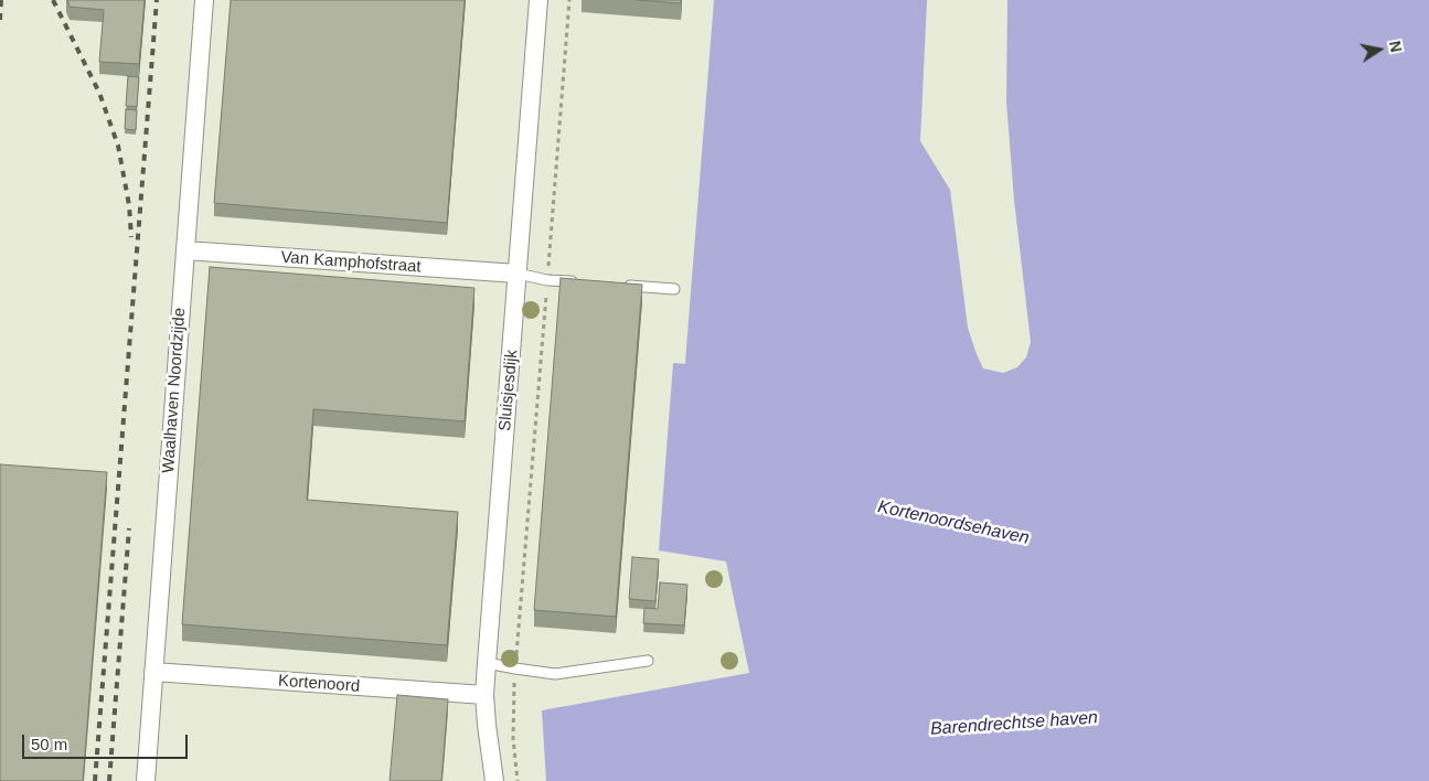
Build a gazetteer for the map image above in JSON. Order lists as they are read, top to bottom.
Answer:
{
  "streets": {
    "street": [
      "Van Kamphofstraat",
      "Waalhaven Noordzijde",
      "Sluisjesdijk",
      "Kortenoord"
    ]
  },
  "crossings": [
    ["Van Kamphofstraat", "Waalhaven Noordzijde"],
    ["Van Kamphofstraat", "Sluisjesdijk"],
    ["Waalhaven Noordzijde", "Kortenoord"],
    ["Sluisjesdijk", "Kortenoord"]
  ],
  "water": ["Kortenoordsehaven", "Barendrechtse haven"],
  "scale_bar": "50 m",
  "north": "right"
}
